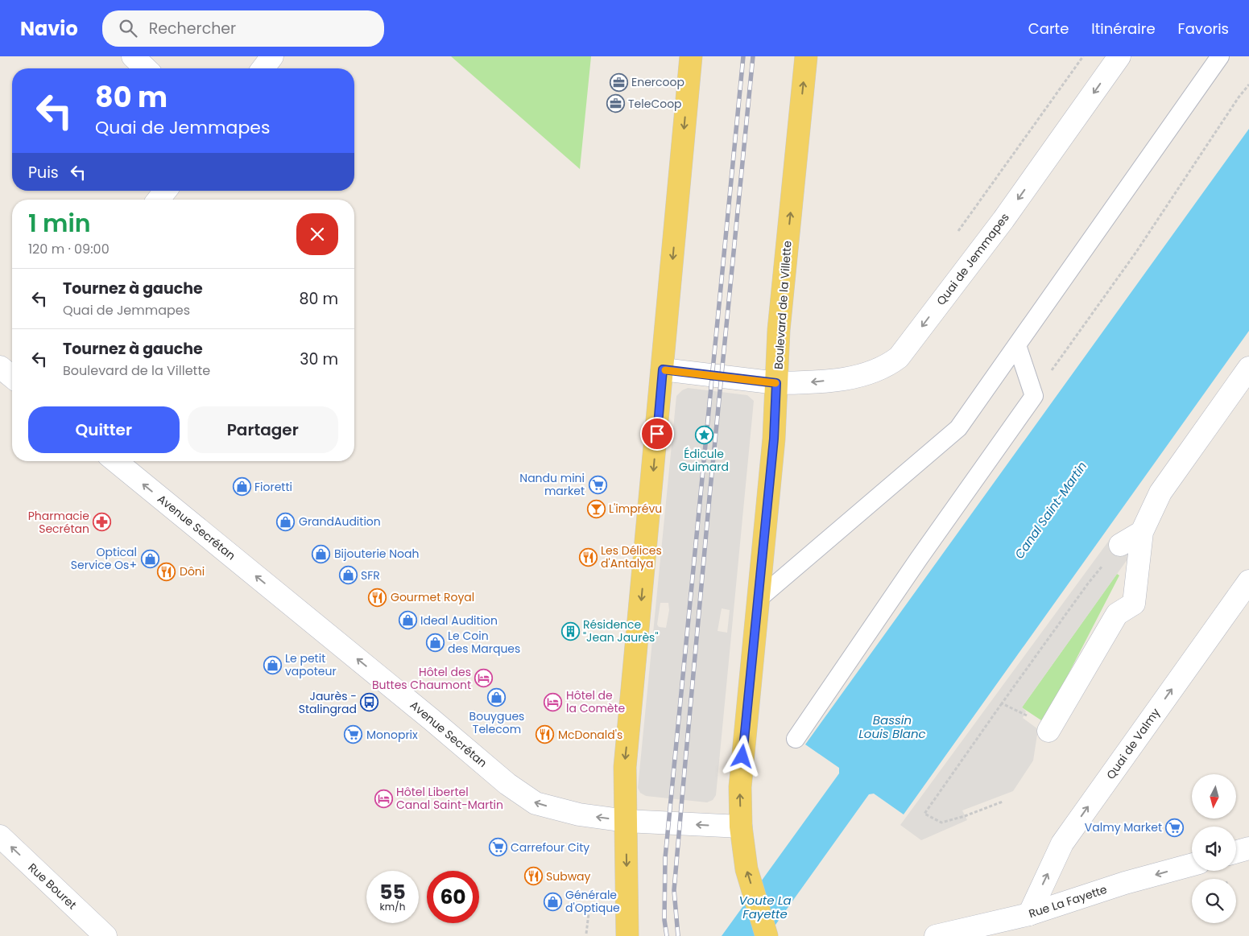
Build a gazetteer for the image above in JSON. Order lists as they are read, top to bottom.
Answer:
{
  "streets": {
    "main road": ["Boulevard de la Villette"],
    "street": [
      "Quai de Jemmapes",
      "Avenue Secrétan",
      "Quai de Valmy",
      "Rue Bouret",
      "Rue La Fayette"
    ]
  },
  "crossings": [
    ["Quai de Jemmapes", "Boulevard de la Villette"],
    ["Boulevard de la Villette", "Avenue Secrétan"],
    ["Quai de Valmy", "Rue La Fayette"]
  ],
  "one_way": [
    "Quai de Jemmapes",
    "Avenue Secrétan",
    "Rue Bouret",
    "Rue La Fayette"
  ],
  "water": ["Canal Saint-Martin", "Bassin Louis Blanc", "Voute La Fayette"],
  "places": {
    "office": ["Enercoop", "TeleCoop"],
    "place": ["Édicule Guimard"],
    "supermarket": [
      "Nandu mini market",
      "Monoprix",
      "Valmy Market",
      "Carrefour City"
    ],
    "shop": [
      "Fioretti",
      "GrandAudition",
      "Bijouterie Noah",
      "Optical Service Os+",
      "SFR",
      "Ideal Audition",
      "Le Coin des Marques",
      "Le petit vapoteur",
      "Bouygues Telecom",
      "Générale d'Optique"
    ],
    "bar": ["L'imprévu"],
    "pharmacy": ["Pharmacie Secrétan"],
    "restaurant": [
      "Les Délices d'Antalya",
      "Dôni",
      "Gourmet Royal",
      "McDonald's",
      "Subway"
    ],
    "building": ["Résidence \"Jean Jaurès\""],
    "hotel": ["Hôtel des Buttes Chaumont", "Hôtel de la Comète", "Hôtel Libertel Canal Saint-Martin"],
    "bus stop": ["Jaurès - Stalingrad"]
  },
  "north": "bottom",
  "page": {
    "header": "Navio",
    "search": "Rechercher",
    "nav": ["Carte", "Itinéraire", "Favoris"],
    "turn": ["80 m", "Quai de Jemmapes"],
    "then": "Puis",
    "heading": ["1 min", "120 m · 09:00"],
    "list": [
      {
        "name": "Tournez à gauche",
        "note": "Quai de Jemmapes",
        "value": "80 m"
      },
      {
        "name": "Tournez à gauche",
        "note": "Boulevard de la Villette",
        "value": "30 m"
      }
    ],
    "buttons": ["Quitter", "Partager"],
    "speed": "55 km/h",
    "limit": "60"
  }
}
